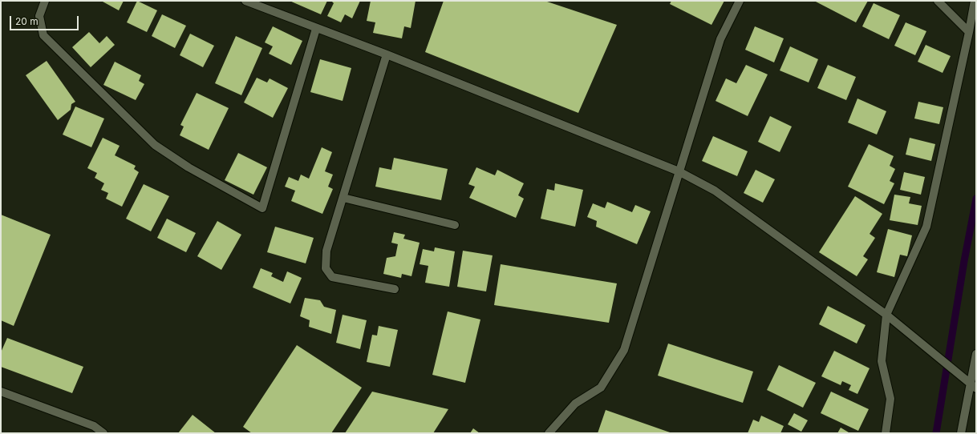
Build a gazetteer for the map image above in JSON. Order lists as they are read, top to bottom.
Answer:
{
  "scale_bar": "20 m"
}
